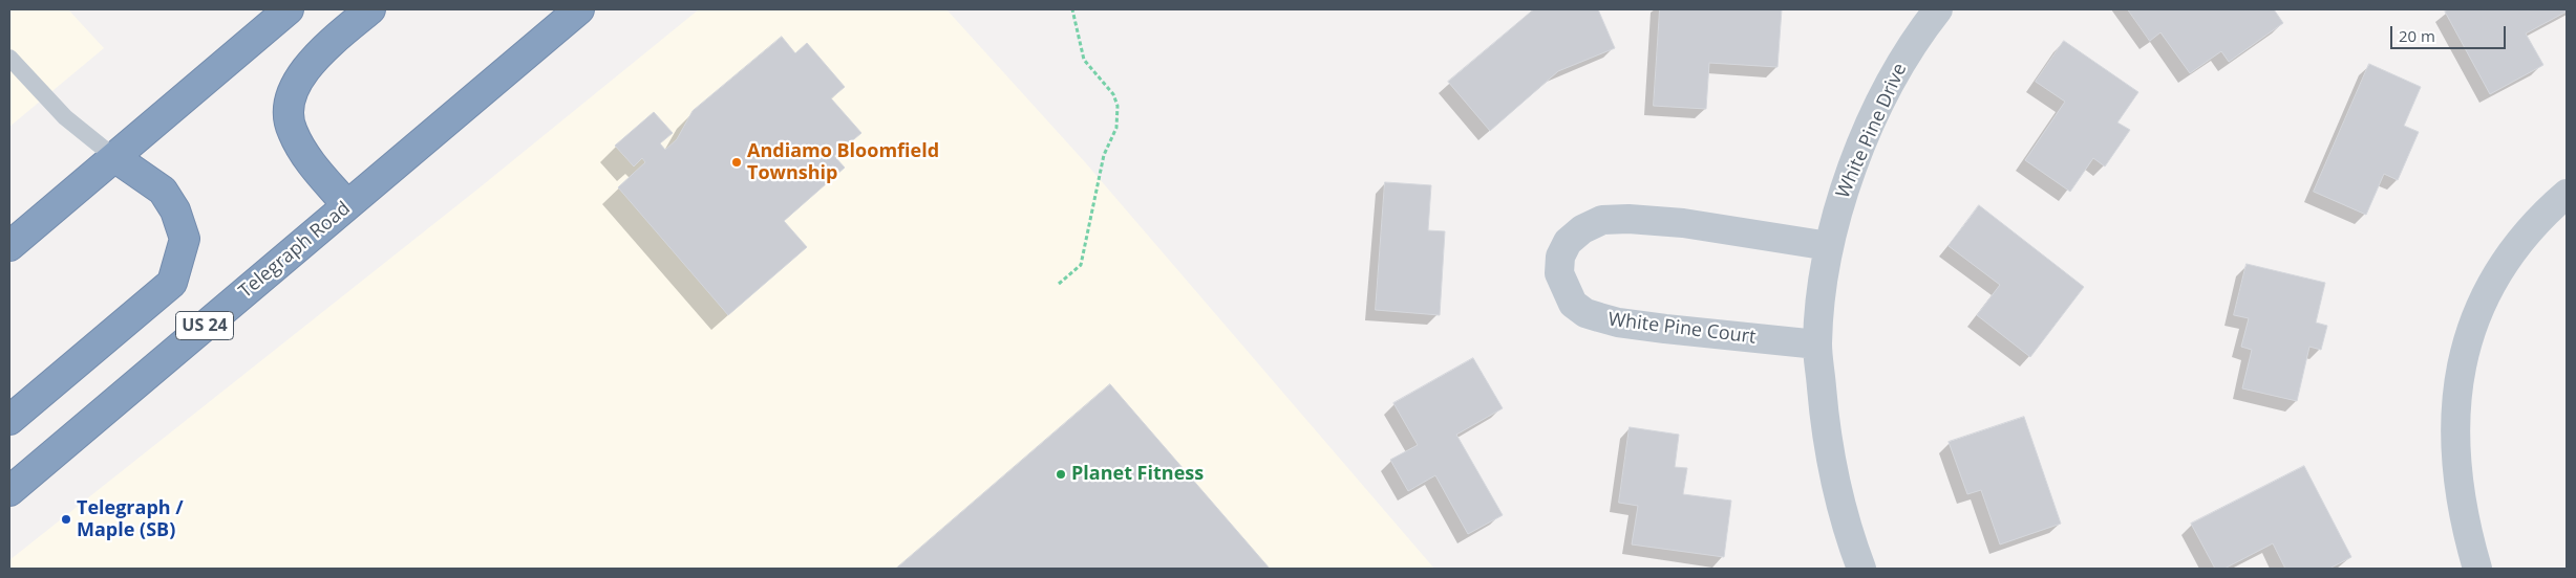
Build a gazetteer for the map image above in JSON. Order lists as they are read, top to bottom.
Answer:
{
  "streets": {
    "highway": ["Telegraph Road", "US 24"],
    "street": ["White Pine Drive", "White Pine Court"]
  },
  "crossings": [
    ["White Pine Drive", "White Pine Court"]
  ],
  "places": ["Andiamo Bloomfield Township", "Planet Fitness", "Telegraph / Maple (SB)"],
  "scale_bar": "20 m"
}
